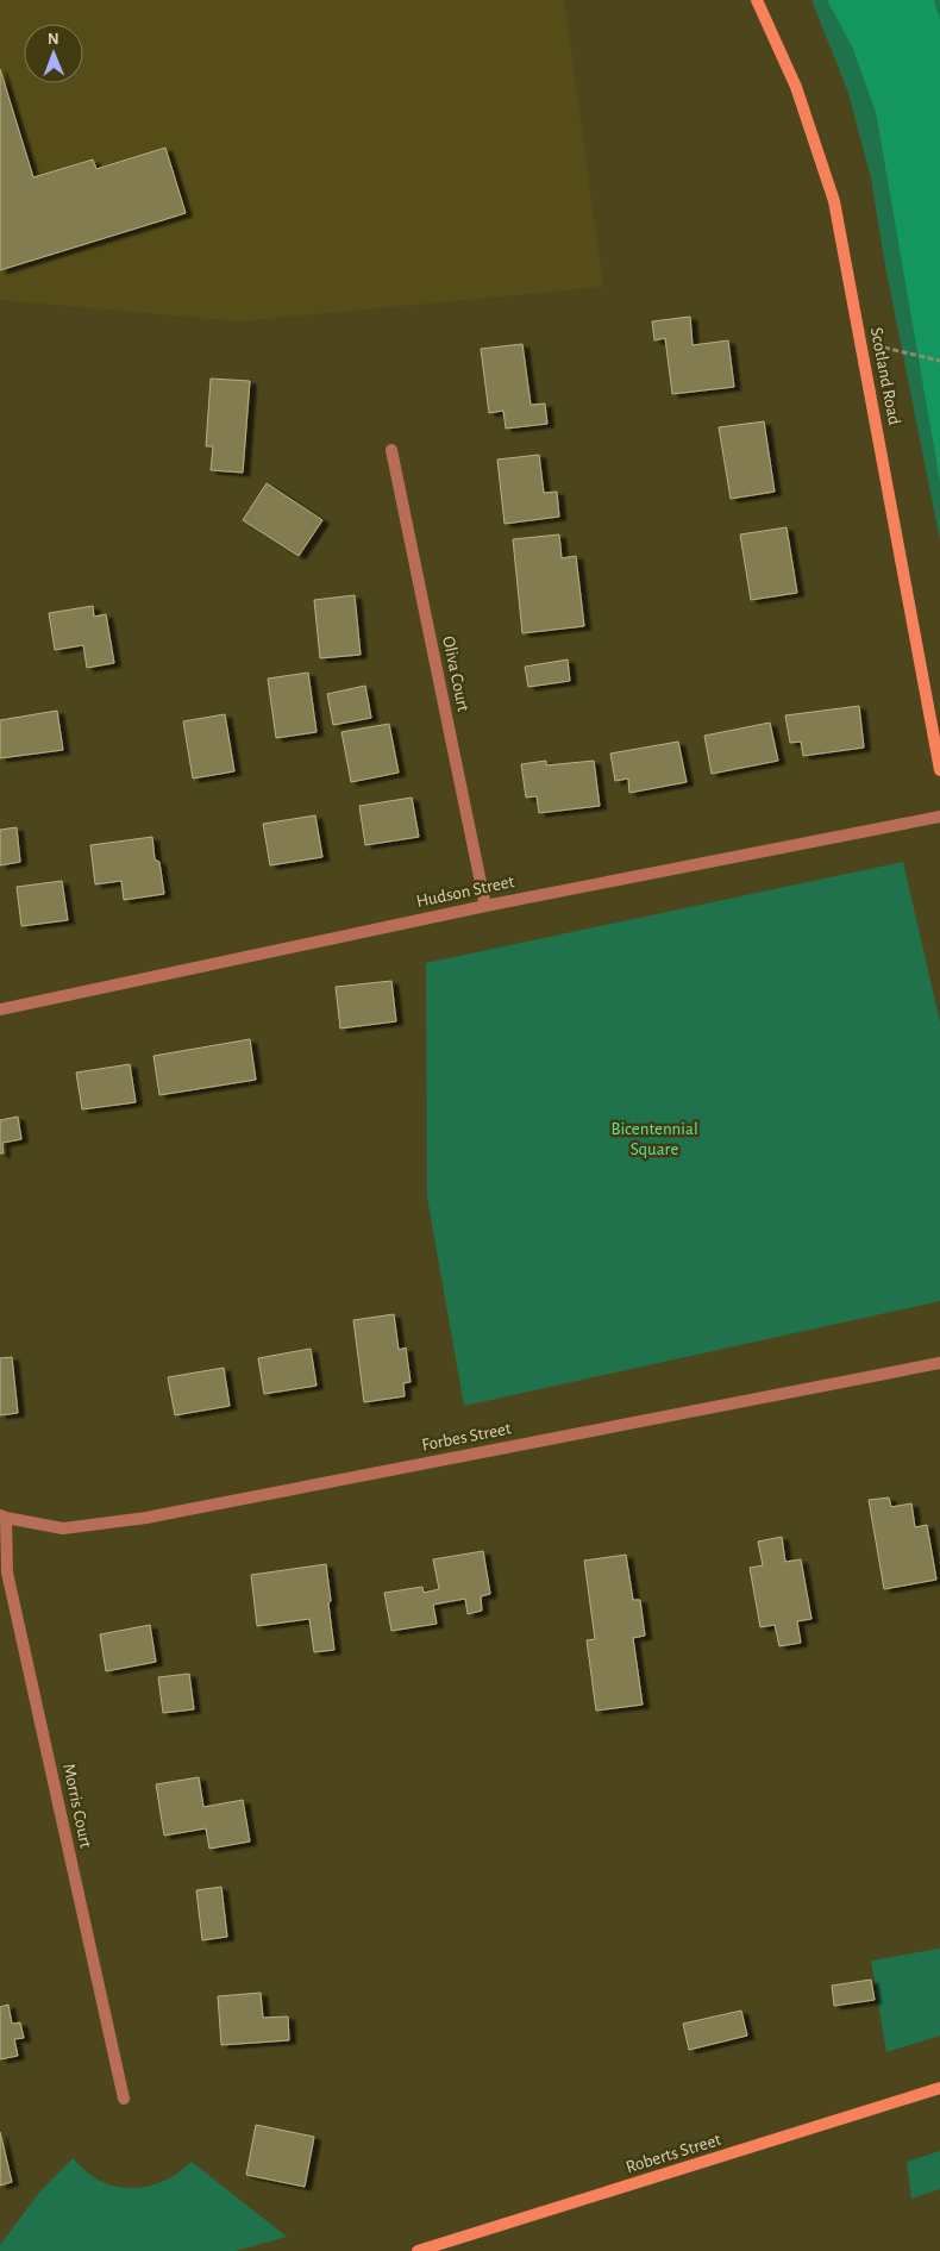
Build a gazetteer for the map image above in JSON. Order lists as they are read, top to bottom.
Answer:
{
  "streets": {
    "main road": ["Scotland Road", "Roberts Street"],
    "street": [
      "Oliva Court",
      "Hudson Street",
      "Forbes Street",
      "Morris Court"
    ]
  },
  "crossings": [
    ["Oliva Court", "Hudson Street"],
    ["Forbes Street", "Morris Court"]
  ],
  "parks": ["Bicentennial Square"],
  "north": "top"
}
